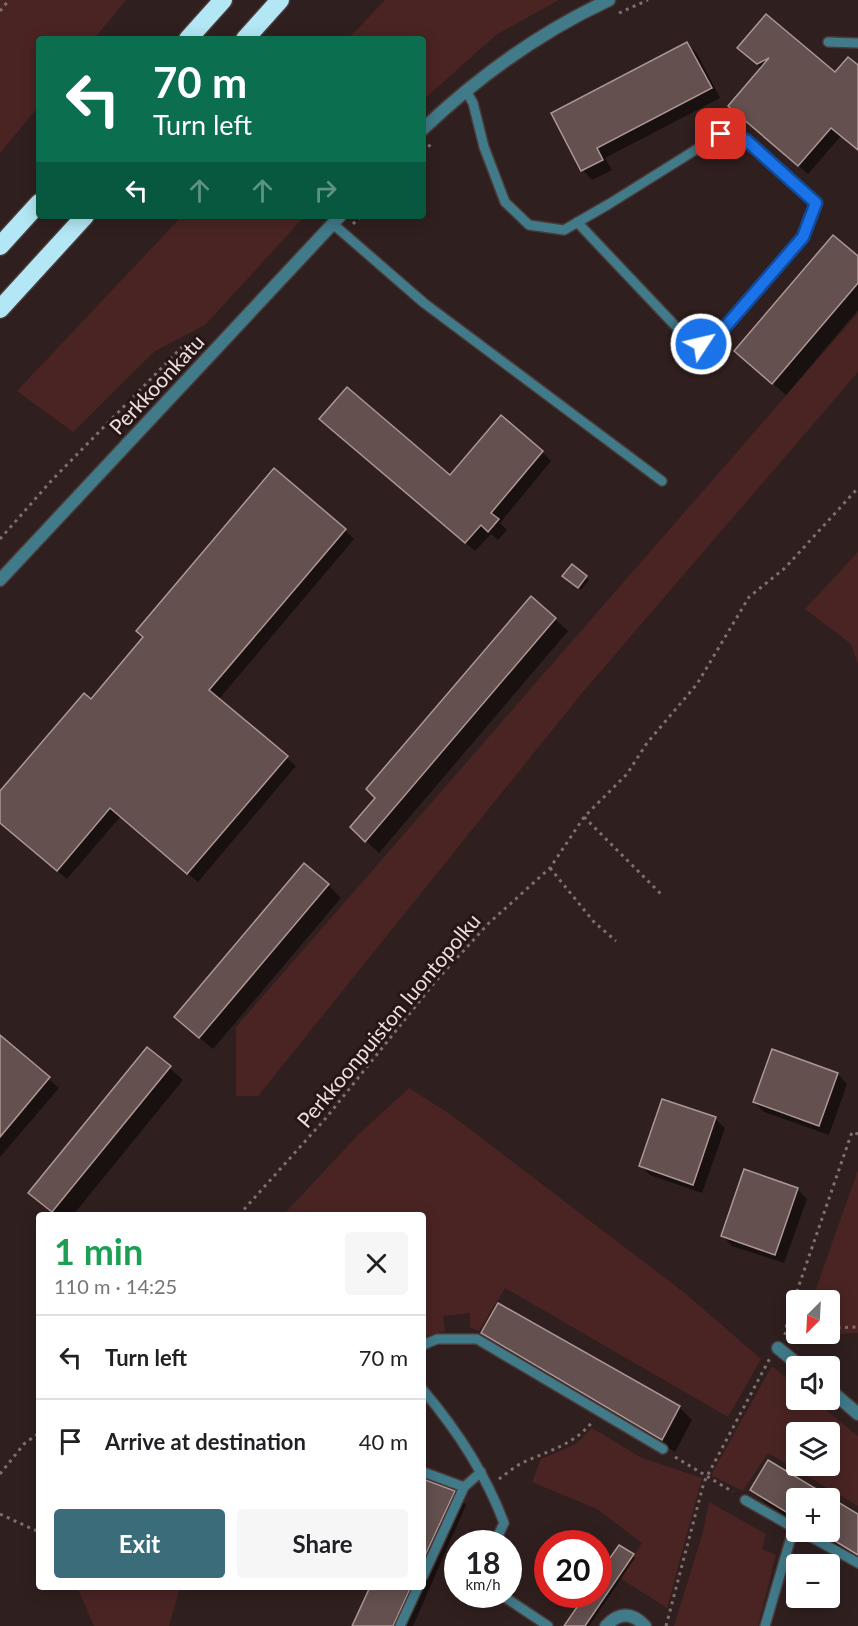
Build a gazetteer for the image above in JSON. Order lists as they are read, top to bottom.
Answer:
{
  "streets": {
    "street": ["Perkkoonkatu"],
    "path": ["Perkkoonpuiston luontopolku"]
  },
  "north": "bottom left",
  "page": {
    "turn": ["70 m", "Turn left"],
    "heading": ["1 min", "110 m · 14:25"],
    "map_buttons": ["+", "−"],
    "list": [
      {
        "name": "Turn left",
        "value": "70 m"
      },
      {
        "name": "Arrive at destination",
        "value": "40 m"
      }
    ],
    "buttons": ["Exit", "Share"],
    "speed": "18 km/h",
    "limit": "20"
  }
}
